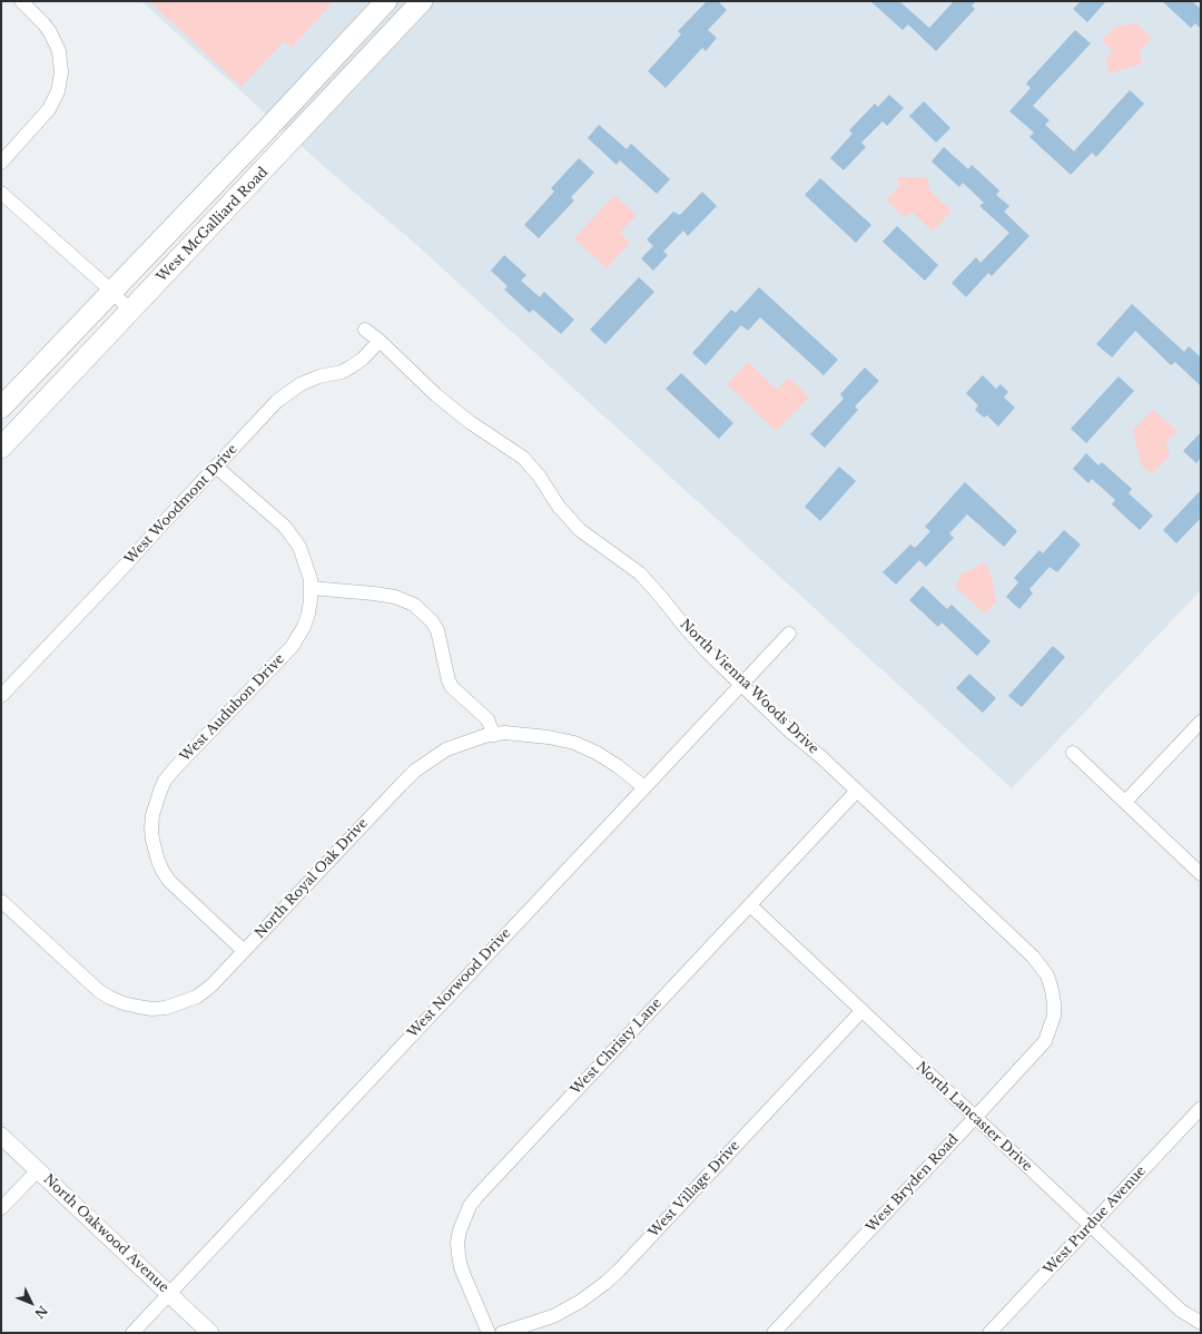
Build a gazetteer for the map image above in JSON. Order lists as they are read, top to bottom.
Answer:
{
  "streets": {
    "main road": ["West McGalliard Road"],
    "street": [
      "West Woodmont Drive",
      "North Vienna Woods Drive",
      "West Audubon Drive",
      "North Royal Oak Drive",
      "West Norwood Drive",
      "West Christy Lane",
      "North Lancaster Drive",
      "West Bryden Road",
      "West Village Drive",
      "West Purdue Avenue",
      "North Oakwood Avenue"
    ]
  },
  "crossings": [
    ["West Woodmont Drive", "North Vienna Woods Drive"],
    ["West Woodmont Drive", "West Audubon Drive"],
    ["North Vienna Woods Drive", "West Norwood Drive"],
    ["North Vienna Woods Drive", "West Christy Lane"],
    ["North Vienna Woods Drive", "West Bryden Road"],
    ["West Audubon Drive", "North Royal Oak Drive"],
    ["North Royal Oak Drive", "West Norwood Drive"],
    ["West Norwood Drive", "North Oakwood Avenue"],
    ["West Christy Lane", "North Lancaster Drive"],
    ["North Lancaster Drive", "West Bryden Road"],
    ["North Lancaster Drive", "West Village Drive"],
    ["North Lancaster Drive", "West Purdue Avenue"]
  ],
  "north": "bottom right"
}
